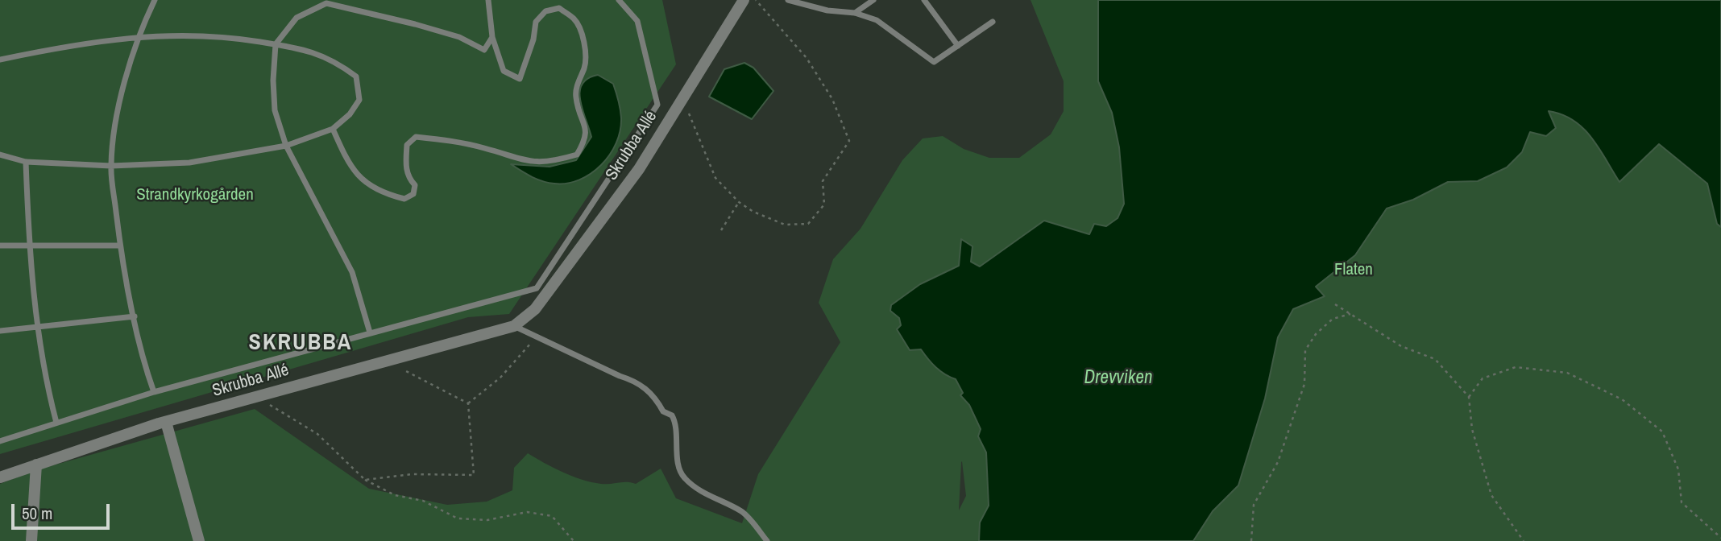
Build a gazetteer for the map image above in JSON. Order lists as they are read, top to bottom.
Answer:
{
  "streets": {
    "street": ["Skrubba Allé"]
  },
  "districts": ["SKRUBBA"],
  "water": ["Drevviken"],
  "parks": ["Strandkyrkogården", "Flaten"],
  "scale_bar": "50 m"
}
